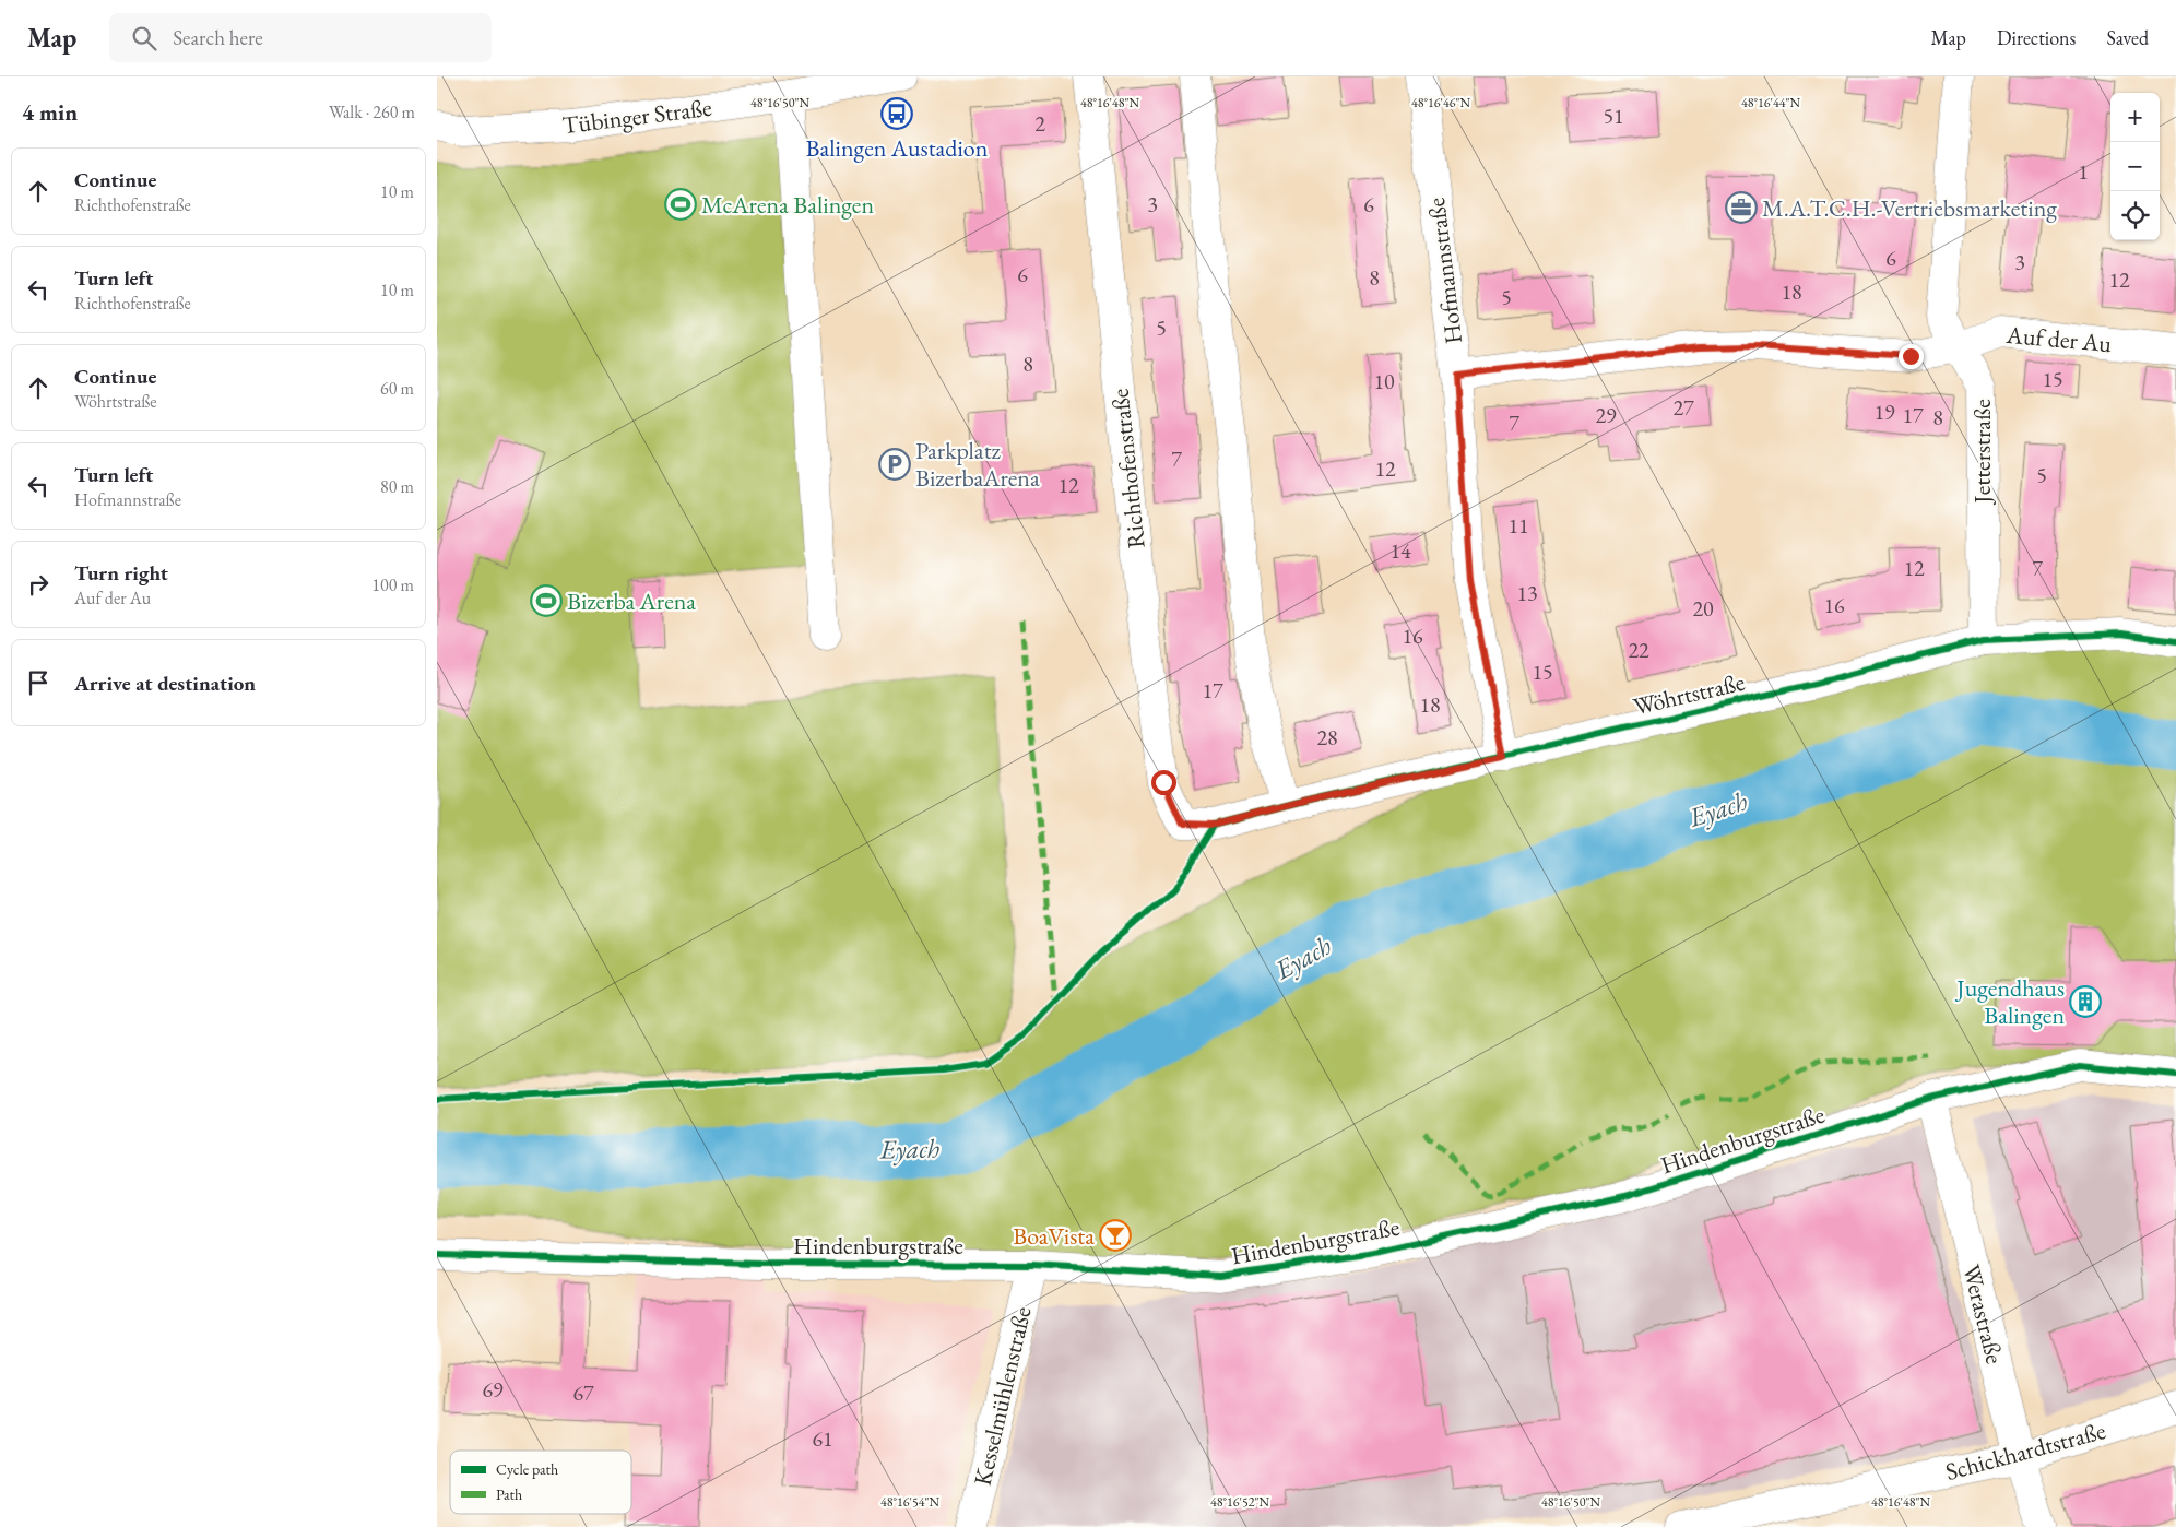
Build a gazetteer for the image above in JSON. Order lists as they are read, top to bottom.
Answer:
{
  "streets": {
    "street": [
      "Tübinger Straße",
      "Hofmannstraße",
      "Auf der Au",
      "Jetterstraße",
      "Richthofenstraße",
      "Wöhrtstraße",
      "Hindenburgstraße",
      "Werastraße",
      "Kesselmühlenstraße",
      "Schickhardtstraße"
    ]
  },
  "crossings": [
    ["Hofmannstraße", "Auf der Au"],
    ["Hofmannstraße", "Wöhrtstraße"],
    ["Auf der Au", "Jetterstraße"],
    ["Jetterstraße", "Wöhrtstraße"],
    ["Richthofenstraße", "Wöhrtstraße"],
    ["Hindenburgstraße", "Werastraße"],
    ["Hindenburgstraße", "Kesselmühlenstraße"],
    ["Werastraße", "Schickhardtstraße"]
  ],
  "water": ["Eyach"],
  "places": {
    "bus stop": ["Balingen Austadion"],
    "sports": ["McArena Balingen", "Bizerba Arena"],
    "office": ["M.A.T.C.H.-Vertriebsmarketing"],
    "parking": ["Parkplatz BizerbaArena"],
    "building": ["Jugendhaus Balingen"],
    "bar": ["BoaVista"]
  },
  "house_numbers": [
    "51",
    "2",
    "1",
    "3",
    "6",
    "6",
    "3",
    "6",
    "8",
    "12",
    "18",
    "5",
    "5",
    "8",
    "15",
    "10",
    "27",
    "19",
    "29",
    "17",
    "8",
    "7",
    "7",
    "12",
    "5",
    "12",
    "11",
    "14",
    "12",
    "7",
    "13",
    "16",
    "20",
    "16",
    "22",
    "15",
    "17",
    "18",
    "28",
    "69",
    "67",
    "61"
  ],
  "legend": ["Cycle path", "Path"],
  "page": {
    "header": "Map",
    "search": "Search here",
    "nav": ["Map", "Directions", "Saved"],
    "heading": ["4 min", "Walk · 260 m"],
    "map_buttons": ["+", "−"],
    "list": [
      ["Continue", "Richthofenstraße", "10 m"],
      ["Turn left", "Richthofenstraße", "10 m"],
      ["Continue", "Wöhrtstraße", "60 m"],
      ["Turn left", "Hofmannstraße", "80 m"],
      ["Turn right", "Auf der Au", "100 m"],
      "Arrive at destination"
    ]
  },
  "coordinates": [
    "48°16'50\"N",
    "48°16'48\"N",
    "48°16'46\"N",
    "48°16'44\"N",
    "48°16'54\"N",
    "48°16'52\"N"
  ]
}
